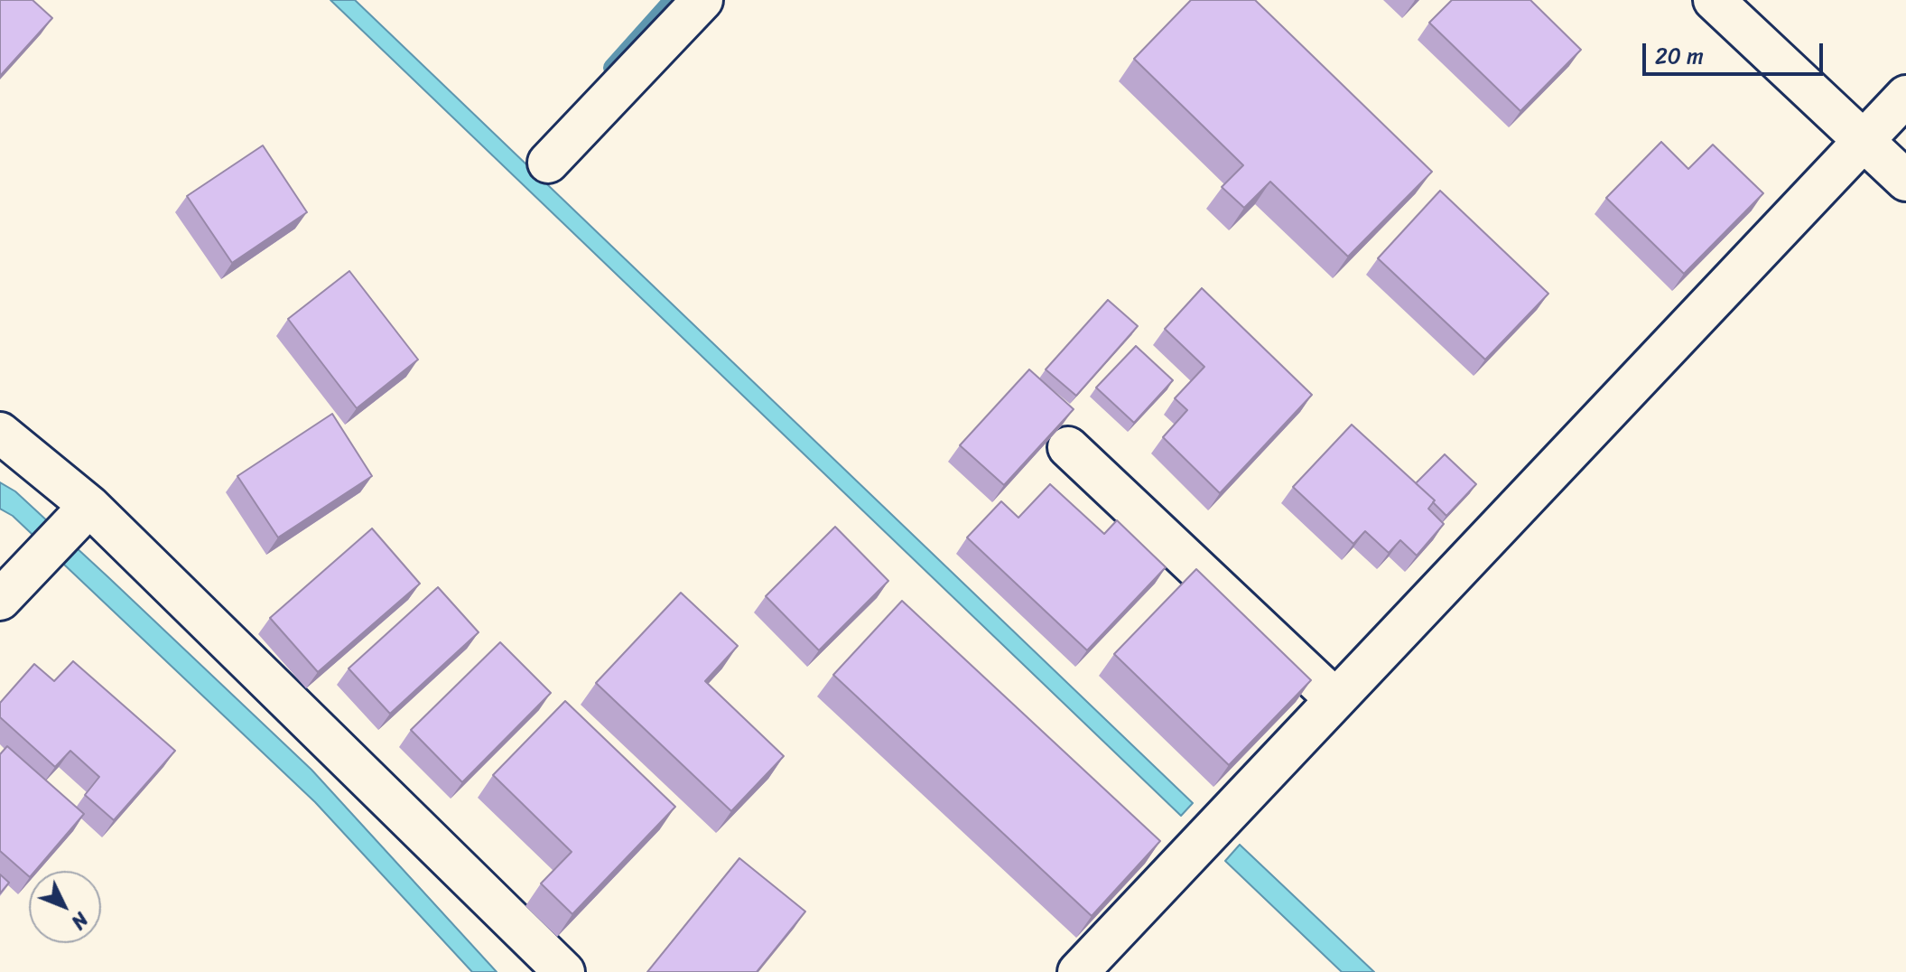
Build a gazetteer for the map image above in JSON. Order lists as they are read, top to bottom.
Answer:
{
  "scale_bar": "20 m",
  "north": "bottom right"
}
